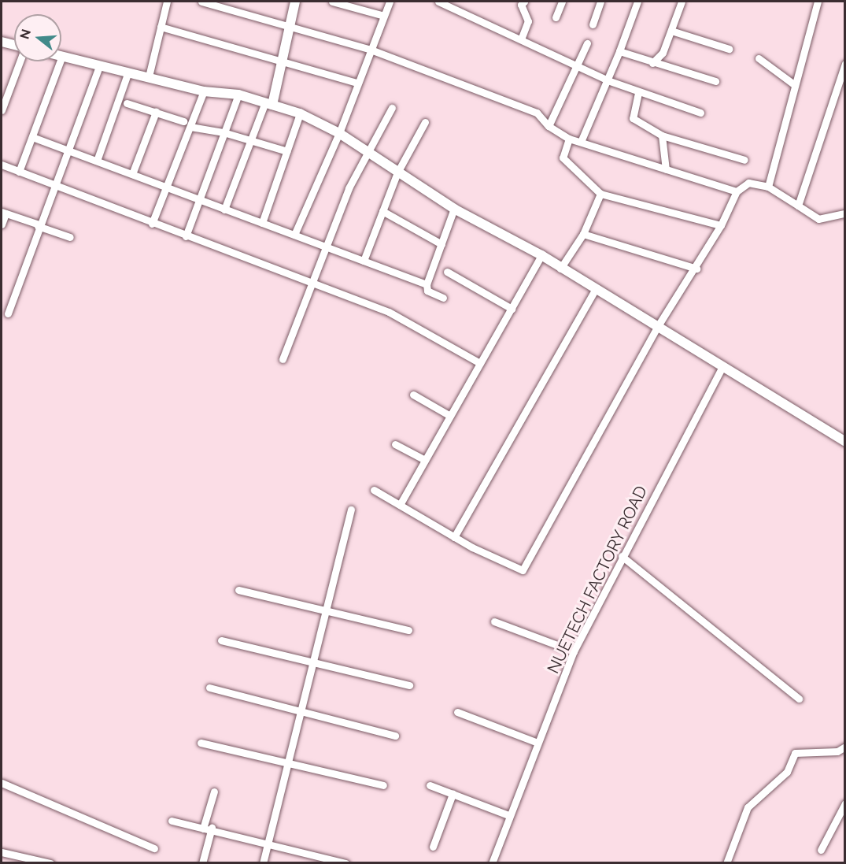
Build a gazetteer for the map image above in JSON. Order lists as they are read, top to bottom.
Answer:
{
  "streets": {
    "street": ["NUETECH FACTORY ROAD"]
  },
  "north": "left"
}
